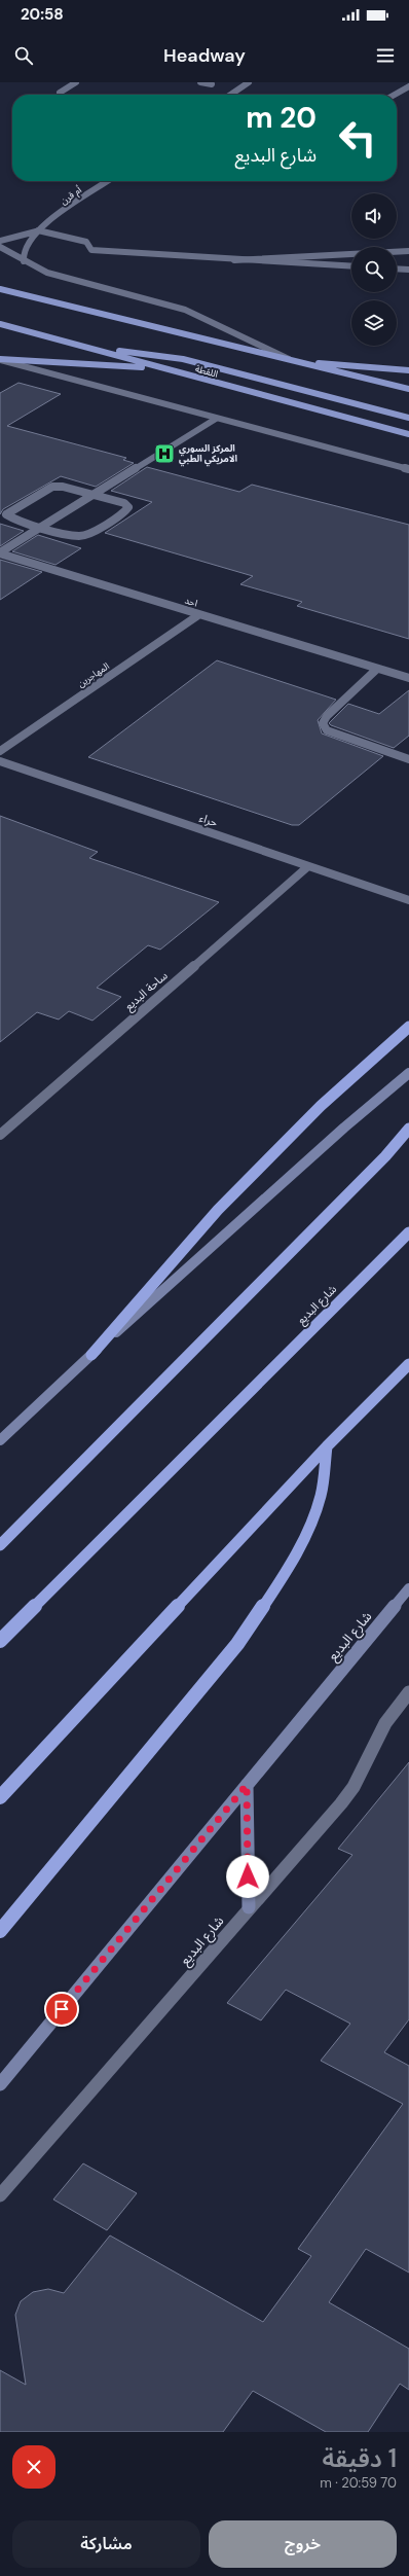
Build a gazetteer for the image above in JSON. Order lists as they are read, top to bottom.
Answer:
{
  "streets": {
    "highway": ["شارع البديع"],
    "main road": ["اللقطة"],
    "street": [
      "أم قرن",
      "احد",
      "المهاجرين",
      "حراء",
      "ساحة البديع"
    ]
  },
  "crossings": [
    ["احد", "المهاجرين"],
    ["حراء", "ساحة البديع"]
  ],
  "places": {
    "hospital": ["المركز السوري الامريكي الطبي"]
  },
  "page": {
    "status": "20:58",
    "header": "Headway",
    "turn": ["20 m", "شارع البديع"],
    "heading": ["1 دقيقة", "70 m · 20:59"],
    "buttons": ["خروج", "مشاركة"]
  }
}
